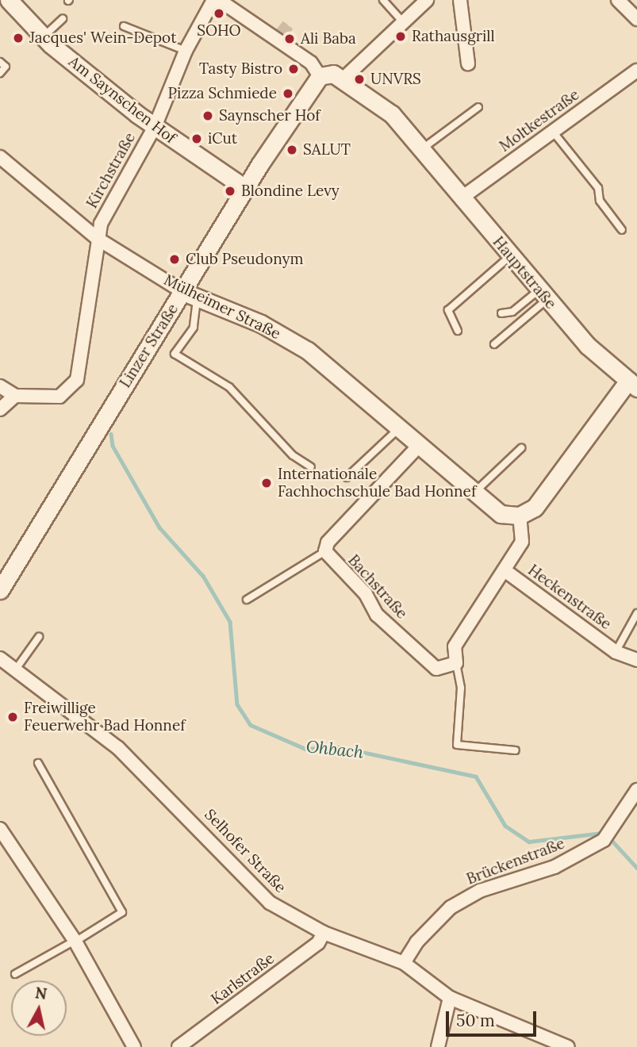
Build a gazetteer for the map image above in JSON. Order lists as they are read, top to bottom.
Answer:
{
  "streets": {
    "main road": [
      "Am Saynschen Hof",
      "Hauptstraße",
      "Mülheimer Straße",
      "Linzer Straße"
    ],
    "street": [
      "Moltkestraße",
      "Kirchstraße",
      "Bachstraße",
      "Heckenstraße",
      "Selhofer Straße",
      "Brückenstraße",
      "Karlstraße"
    ]
  },
  "crossings": [
    ["Am Saynschen Hof", "Kirchstraße"],
    ["Am Saynschen Hof", "Linzer Straße"],
    ["Moltkestraße", "Hauptstraße"],
    ["Kirchstraße", "Mülheimer Straße"],
    ["Hauptstraße", "Linzer Straße"],
    ["Mülheimer Straße", "Linzer Straße"],
    ["Selhofer Straße", "Brückenstraße"],
    ["Selhofer Straße", "Karlstraße"]
  ],
  "water": ["Ohbach"],
  "places": [
    "SOHO",
    "Rathausgrill",
    "Jacques' Wein-Depot",
    "Ali Baba",
    "Tasty Bistro",
    "UNVRS",
    "Pizza Schmiede",
    "Saynscher Hof",
    "iCut",
    "SALUT",
    "Blondine Levy",
    "Club Pseudonym",
    "Internationale Fachhochschule Bad Honnef",
    "Freiwillige Feuerwehr Bad Honnef"
  ],
  "scale_bar": "50 m",
  "north": "top"
}
